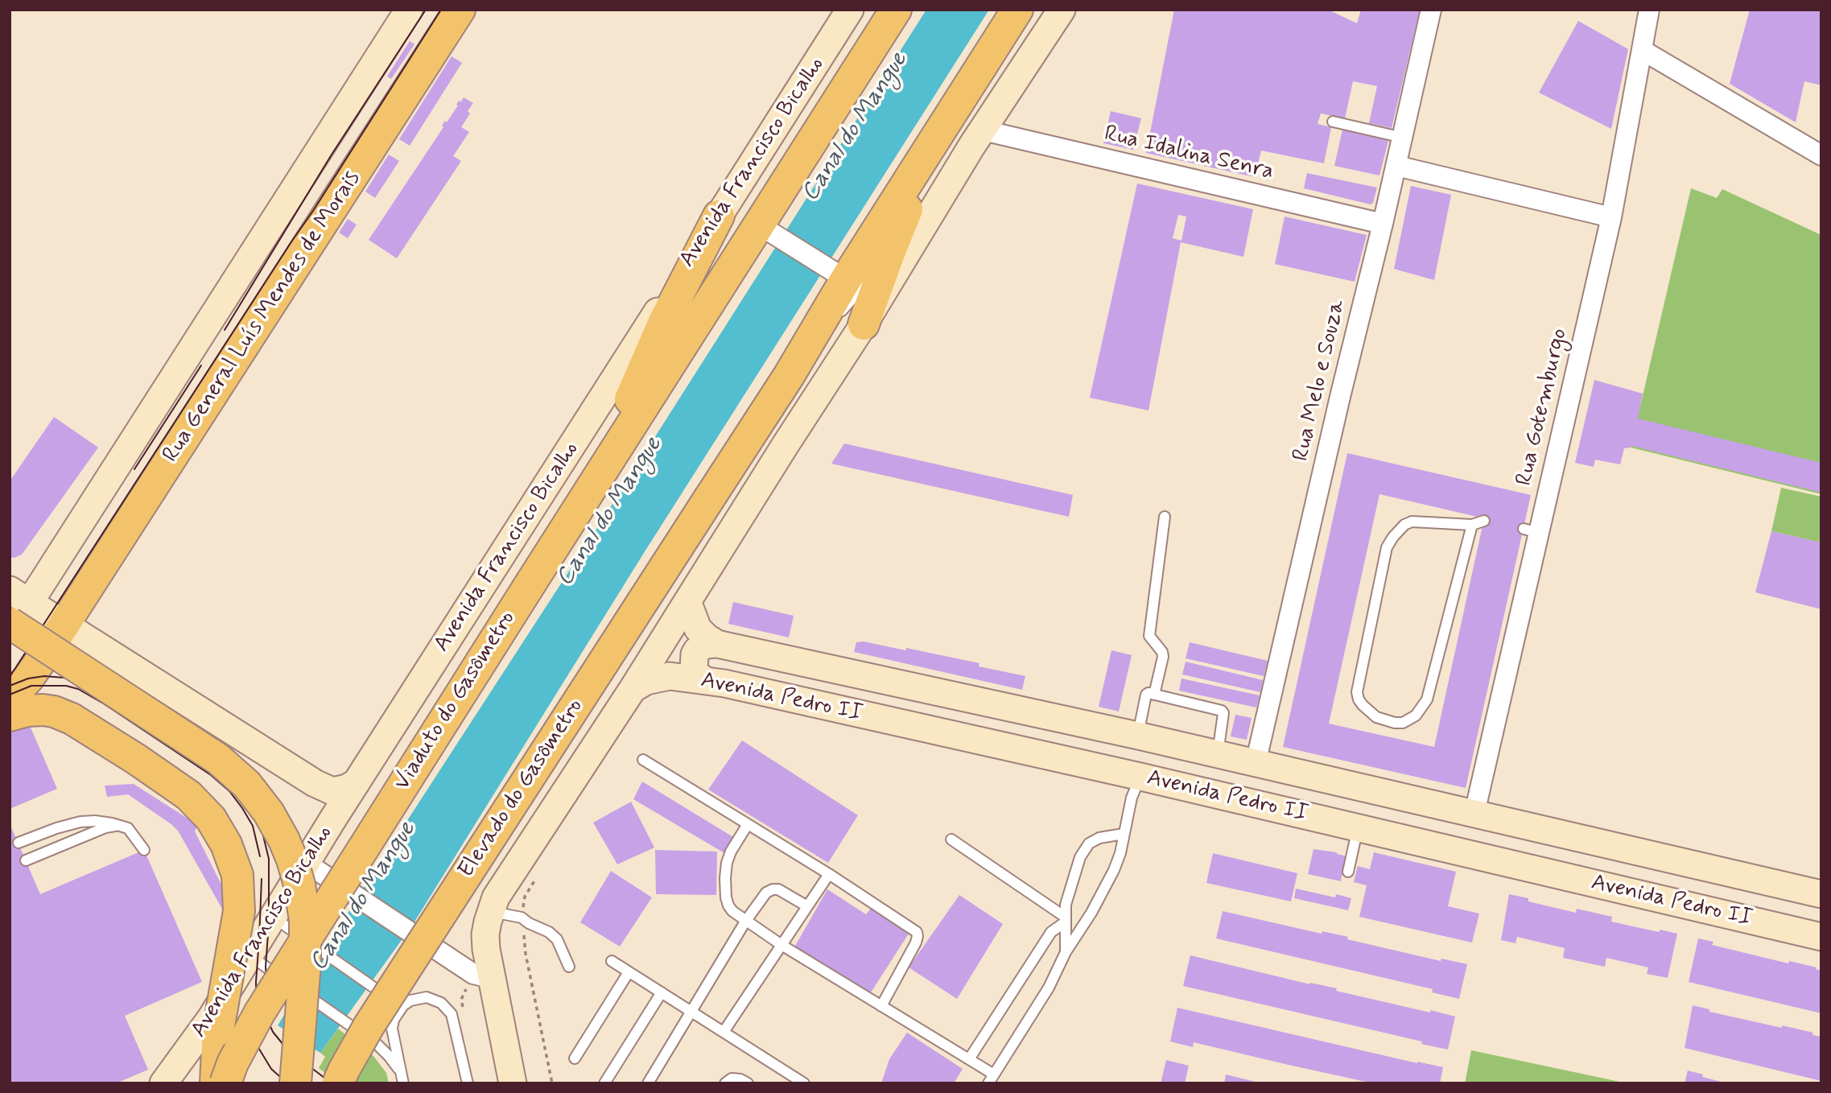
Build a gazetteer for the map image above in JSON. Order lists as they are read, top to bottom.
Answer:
{
  "streets": {
    "main road": [
      "Avenida Francisco Bicalho",
      "Rua General Luís Mendes de Morais",
      "Avenida Pedro II",
      "Viaduto do Gasômetro",
      "Elevado do Gasômetro"
    ],
    "street": ["Rua Idalina Senra", "Rua Melo e Souza", "Rua Gotemburgo"]
  },
  "crossings": [
    ["Rua Idalina Senra", "Rua Melo e Souza"],
    ["Avenida Francisco Bicalho", "Viaduto do Gasômetro"],
    ["Rua Melo e Souza", "Avenida Pedro II"],
    ["Rua Gotemburgo", "Avenida Pedro II"]
  ],
  "water": ["Canal do Mangue"]
}
